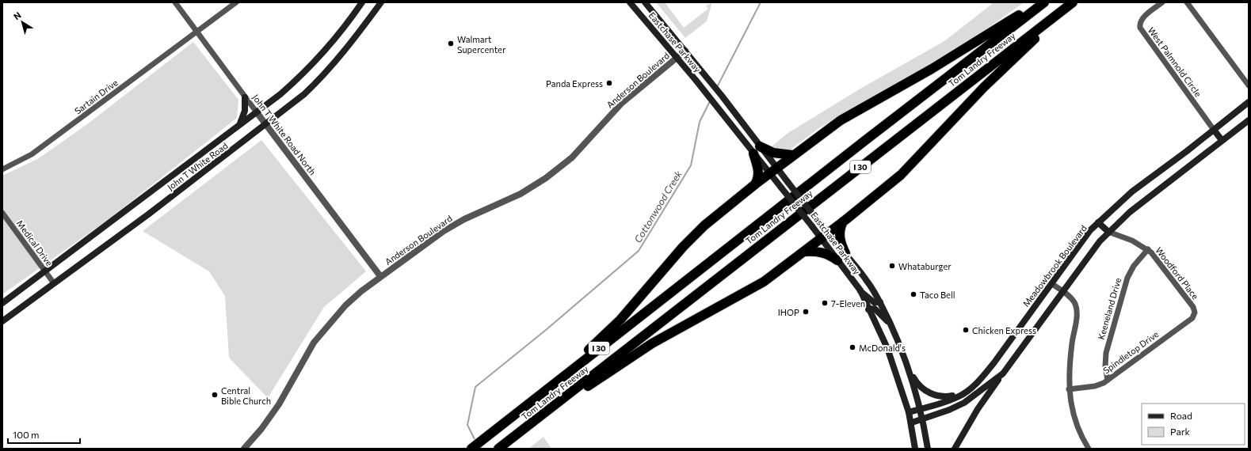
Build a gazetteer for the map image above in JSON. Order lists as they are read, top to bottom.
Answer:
{
  "streets": {
    "highway": ["Tom Landry Freeway", "I 30"],
    "main road": ["Eastchase Parkway", "John T White Road", "Meadowbrook Boulevard"],
    "street": [
      "West Palmnold Circle",
      "Anderson Boulevard",
      "Sartain Drive",
      "John T White Road North",
      "Medical Drive",
      "Woodford Place",
      "Keeneland Drive",
      "Spindletop Drive"
    ]
  },
  "crossings": [
    ["Eastchase Parkway", "Anderson Boulevard"],
    ["Eastchase Parkway", "Meadowbrook Boulevard"],
    ["West Palmnold Circle", "Meadowbrook Boulevard"],
    ["Anderson Boulevard", "John T White Road North"],
    ["Sartain Drive", "John T White Road North"],
    ["John T White Road North", "John T White Road"],
    ["John T White Road", "Medical Drive"],
    ["Woodford Place", "Keeneland Drive"],
    ["Woodford Place", "Spindletop Drive"],
    ["Keeneland Drive", "Spindletop Drive"]
  ],
  "water": ["Cottonwood Creek"],
  "places": [
    "Walmart Supercenter",
    "Panda Express",
    "Whataburger",
    "Taco Bell",
    "7-Eleven",
    "IHOP",
    "Chicken Express",
    "McDonald's",
    "Central Bible Church"
  ],
  "legend": ["Road", "Park"],
  "scale_bar": "100 m",
  "north": "top left"
}
